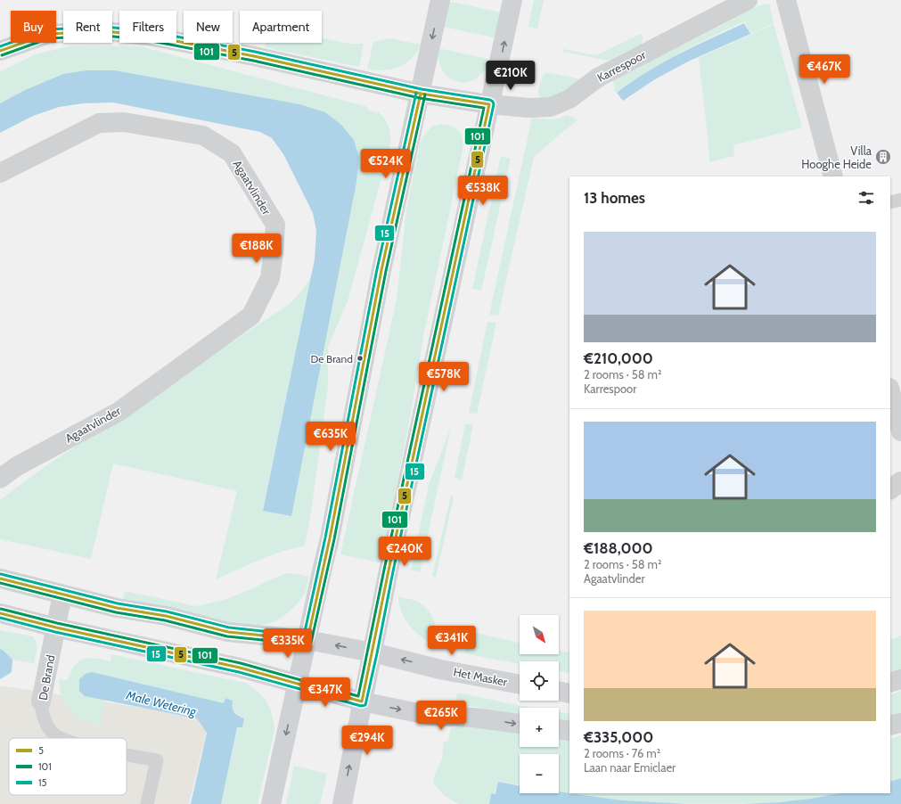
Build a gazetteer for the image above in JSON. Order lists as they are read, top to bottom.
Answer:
{
  "streets": {
    "street": [
      "Karrespoor",
      "Agaatvlinder",
      "Het Masker",
      "De Brand"
    ]
  },
  "crossings": [
    ["Het Masker", "De Brand"]
  ],
  "water": ["Male Wetering"],
  "places": {
    "building": ["Villa Hooghe Heide"],
    "other": ["De Brand"]
  },
  "lines": ["transit line 15", "transit line 5", "transit line 101"],
  "legend": ["5", "101", "15"],
  "north": "bottom right",
  "page": {
    "chip": [
      "Buy",
      "Rent",
      "Filters",
      "New",
      "Apartment"
    ],
    "price": [
      "€467K",
      "€210K",
      "€524K",
      "€538K",
      "€188K",
      "€578K",
      "€635K",
      "€240K",
      "€341K",
      "€335K",
      "€347K",
      "€265K",
      "€294K"
    ],
    "heading": "13 homes",
    "list": [
      {
        "name": "€210,000",
        "note": "2 rooms · 58 m² · Karrespoor"
      },
      {
        "name": "€188,000",
        "note": "2 rooms · 58 m² · Agaatvlinder"
      },
      {
        "name": "€335,000",
        "note": "2 rooms · 76 m² · Laan naar Emiclaer"
      }
    ],
    "map_buttons": ["+", "−"]
  }
}
